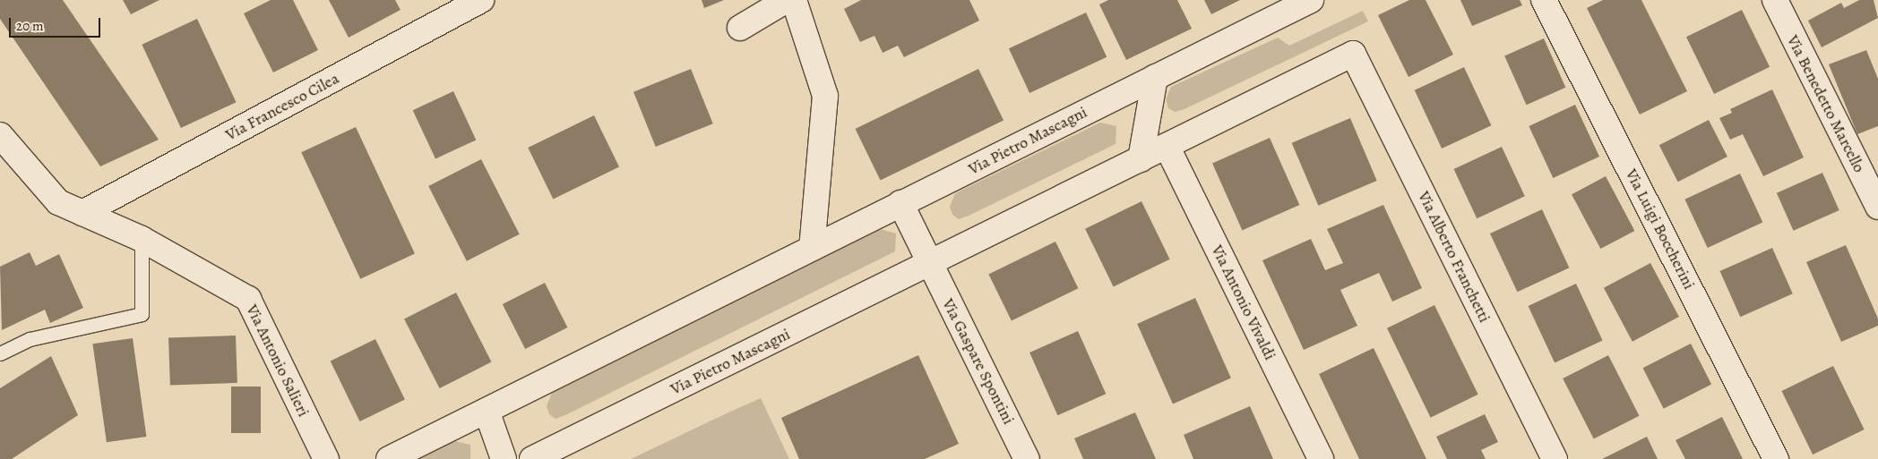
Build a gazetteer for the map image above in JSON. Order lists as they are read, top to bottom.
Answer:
{
  "streets": {
    "street": [
      "Via Benedetto Marcello",
      "Via Francesco Cilea",
      "Via Pietro Mascagni",
      "Via Luigi Boccherini",
      "Via Alberto Franchetti",
      "Via Antonio Vivaldi",
      "Via Antonio Salieri",
      "Via Gaspare Spontini"
    ]
  },
  "crossings": [
    ["Via Francesco Cilea", "Via Antonio Salieri"],
    ["Via Pietro Mascagni", "Via Alberto Franchetti"],
    ["Via Pietro Mascagni", "Via Antonio Vivaldi"],
    ["Via Pietro Mascagni", "Via Gaspare Spontini"]
  ],
  "scale_bar": "20 m"
}
